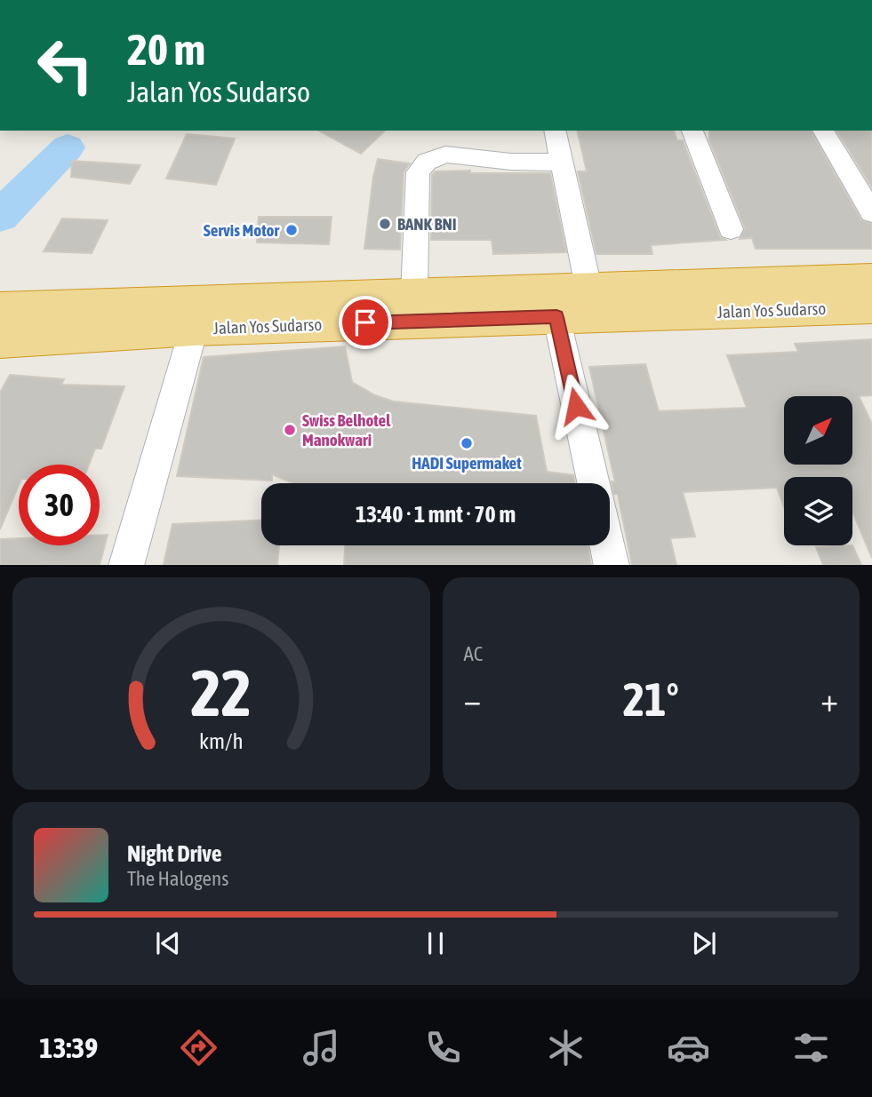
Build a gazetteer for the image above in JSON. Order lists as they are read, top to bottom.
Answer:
{
  "streets": {
    "highway": ["Jalan Yos Sudarso"]
  },
  "places": [
    "BANK BNI",
    "Servis Motor",
    "Swiss Belhotel Manokwari",
    "HADI Supermaket"
  ],
  "north": "top right",
  "page": {
    "turn": ["20 m", "Jalan Yos Sudarso"],
    "limit": "30",
    "trip": "13:40 · 1 mnt · 70 m",
    "tile": "AC",
    "heat": ["−", "21°", "+"],
    "song": ["Night Drive", "The Halogens"],
    "tabs": "13:39",
    "gauge": ["22", "km/h"]
  }
}
